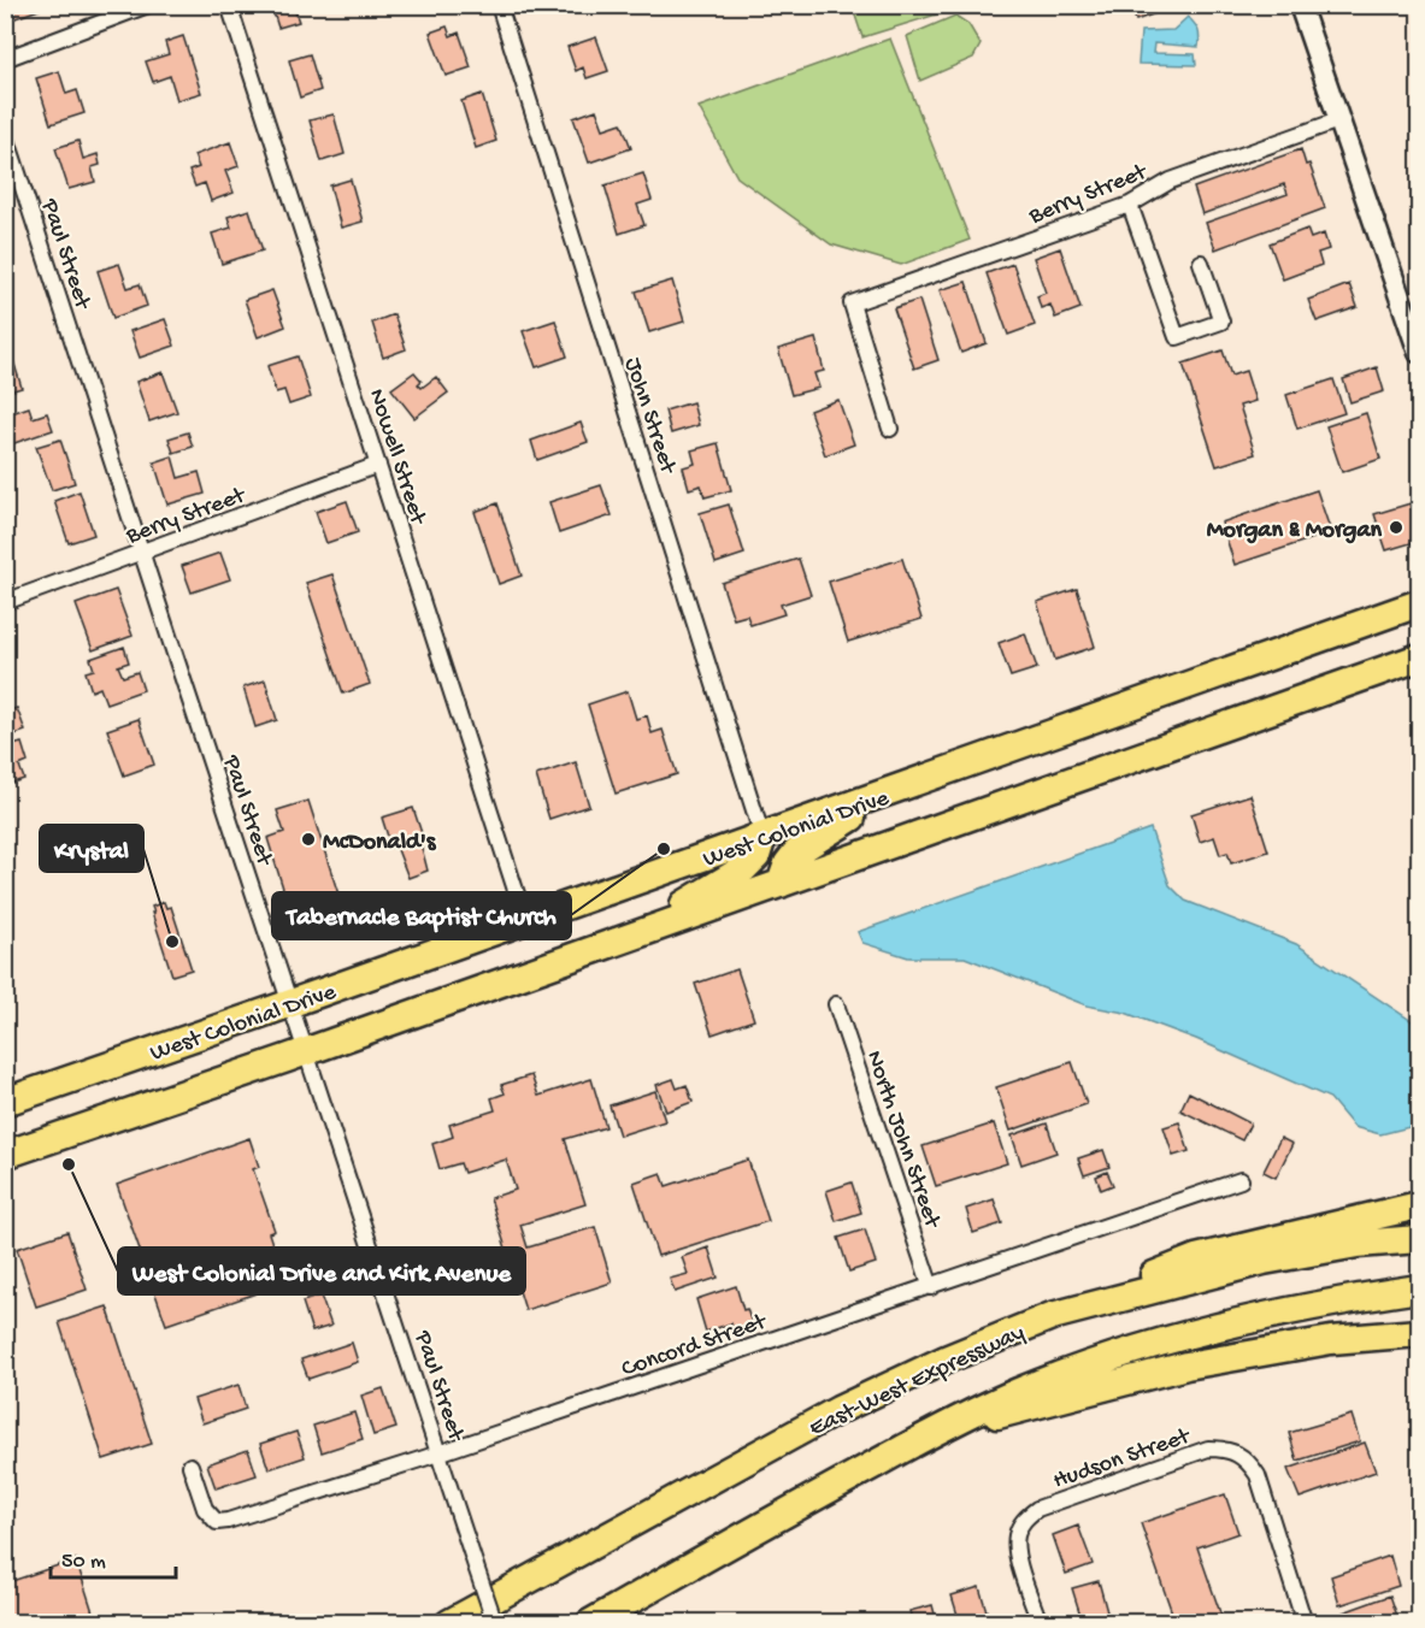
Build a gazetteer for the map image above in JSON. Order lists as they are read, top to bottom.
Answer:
{
  "streets": {
    "highway": ["West Colonial Drive", "East-West Expressway"],
    "street": [
      "Berry Street",
      "Paul Street",
      "John Street",
      "Nowell Street",
      "North John Street",
      "Concord Street",
      "Hudson Street"
    ]
  },
  "crossings": [
    ["Berry Street", "Paul Street"],
    ["Berry Street", "Nowell Street"],
    ["Paul Street", "West Colonial Drive"],
    ["Paul Street", "Concord Street"],
    ["John Street", "West Colonial Drive"],
    ["Nowell Street", "West Colonial Drive"],
    ["North John Street", "Concord Street"]
  ],
  "places": [
    "Morgan & Morgan",
    "McDonald's",
    "Tabernacle Baptist Church",
    "Krystal",
    "West Colonial Drive and Kirk Avenue"
  ],
  "scale_bar": "50 m"
}
